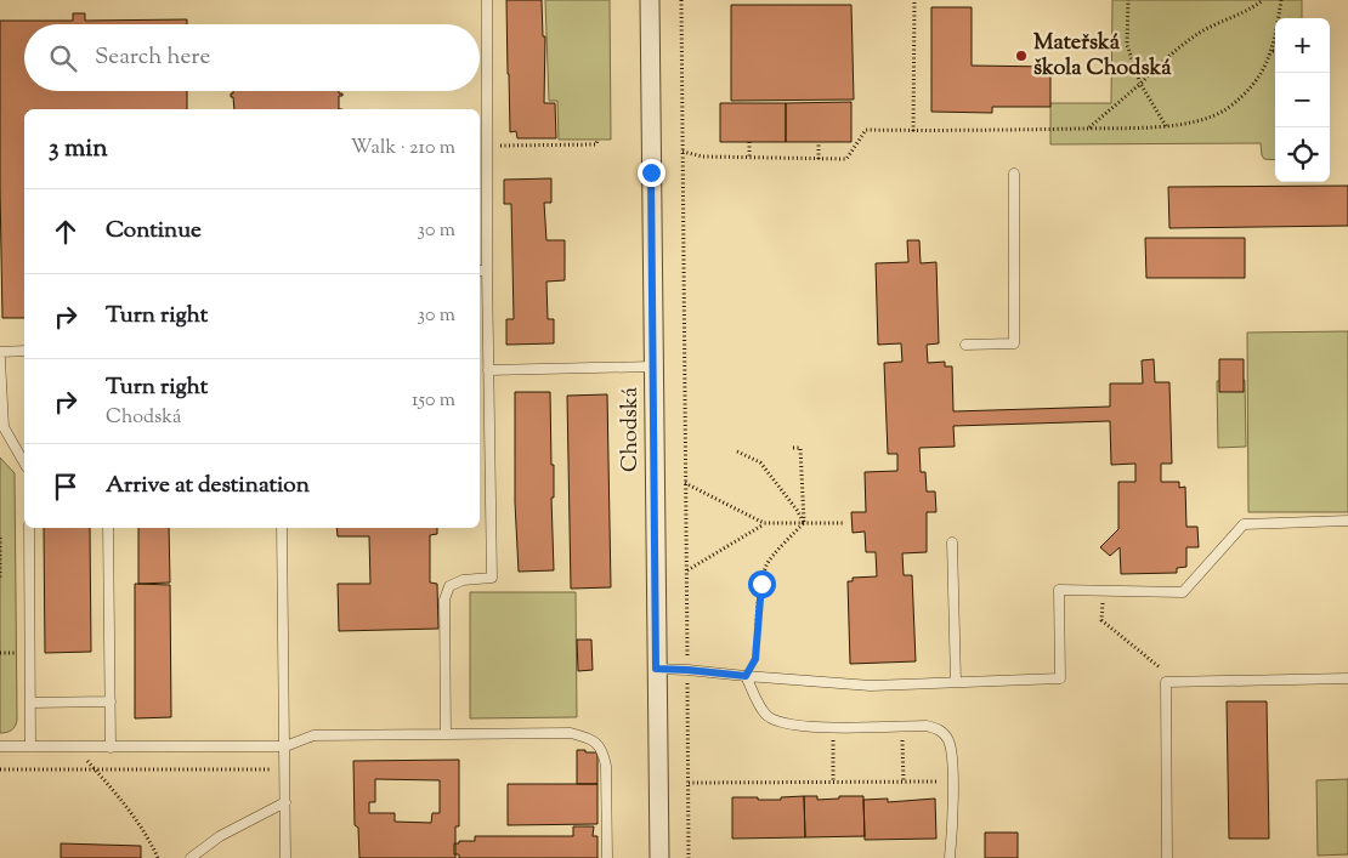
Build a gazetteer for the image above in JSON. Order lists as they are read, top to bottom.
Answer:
{
  "streets": {
    "street": ["Chodská"]
  },
  "places": ["Mateřská škola Chodská"],
  "page": {
    "map_buttons": ["+", "−"],
    "search": "Search here",
    "heading": ["3 min", "Walk · 210 m"],
    "list": [
      ["Continue", "30 m"],
      ["Turn right", "30 m"],
      ["Turn right", "Chodská", "150 m"],
      "Arrive at destination"
    ]
  }
}
